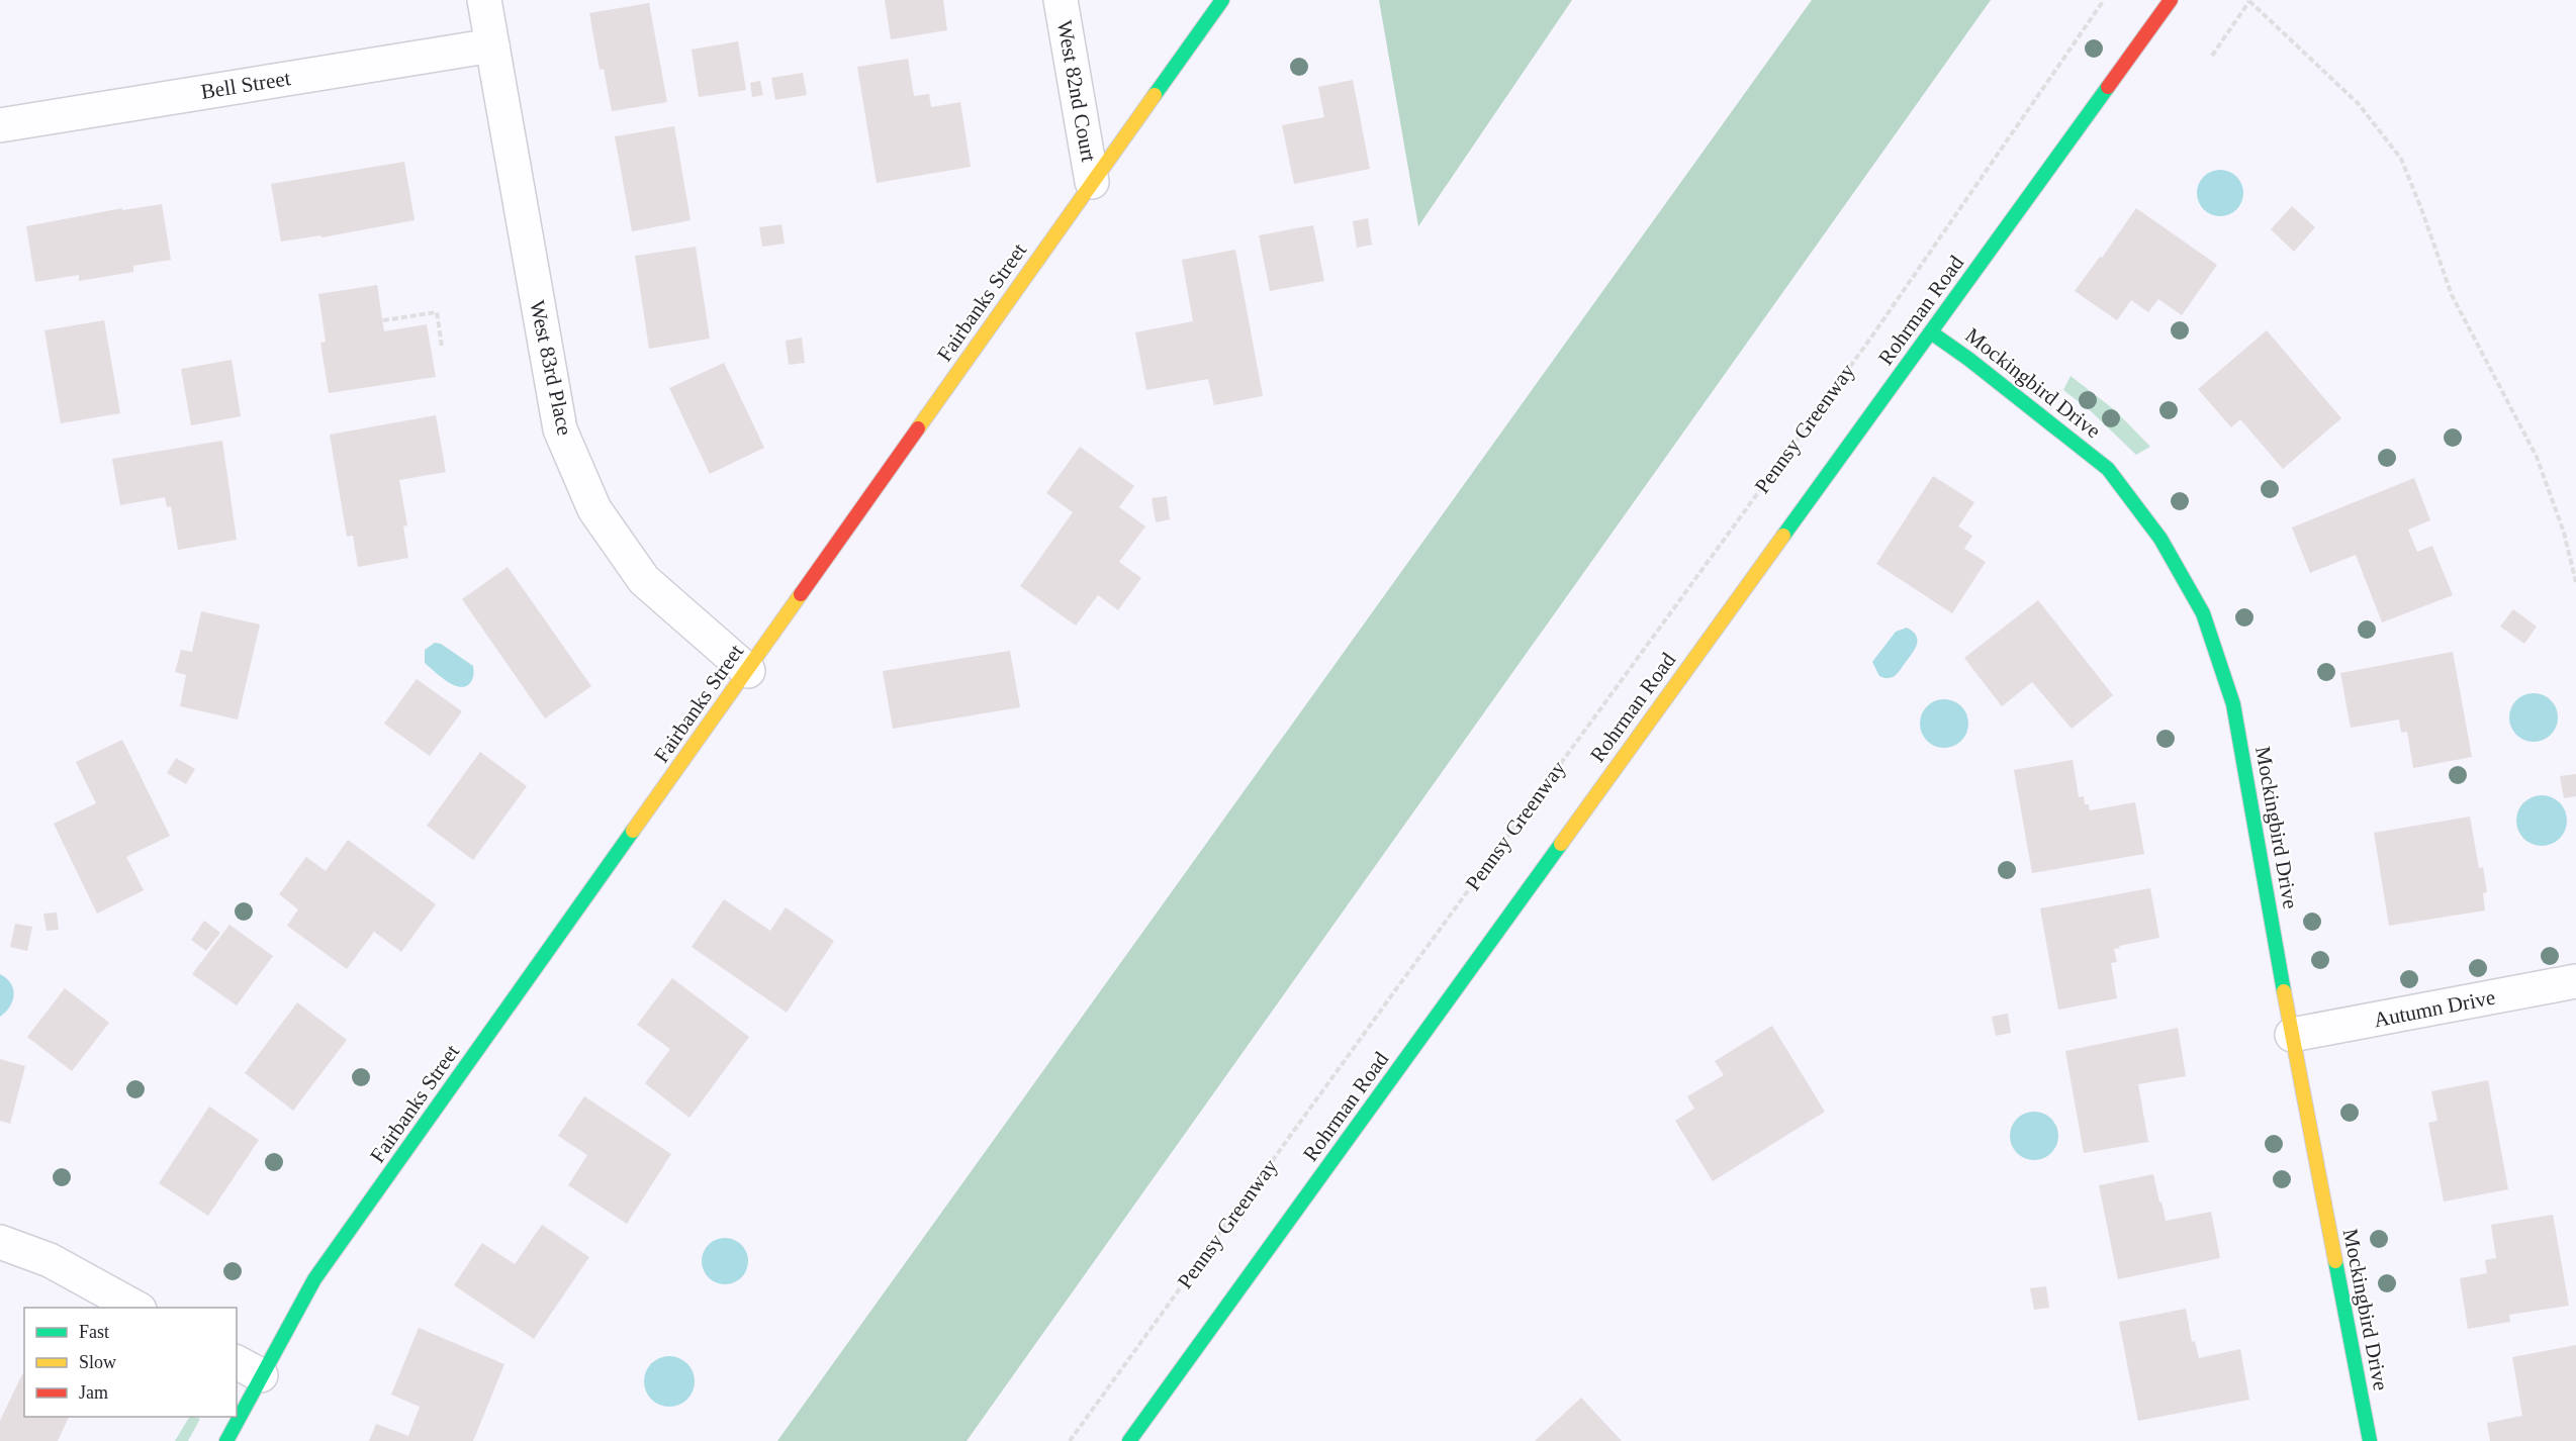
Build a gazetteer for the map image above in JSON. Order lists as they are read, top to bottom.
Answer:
{
  "streets": {
    "street": [
      "Bell Street",
      "West 82nd Court",
      "Fairbanks Street",
      "Rohrman Road",
      "West 83rd Place",
      "Mockingbird Drive",
      "Autumn Drive"
    ],
    "path": ["Pennsy Greenway"]
  },
  "crossings": [
    ["Bell Street", "West 83rd Place"],
    ["West 82nd Court", "Fairbanks Street"],
    ["Fairbanks Street", "West 83rd Place"],
    ["Rohrman Road", "Mockingbird Drive"],
    ["Mockingbird Drive", "Autumn Drive"]
  ],
  "legend": ["Fast", "Slow", "Jam"]
}
